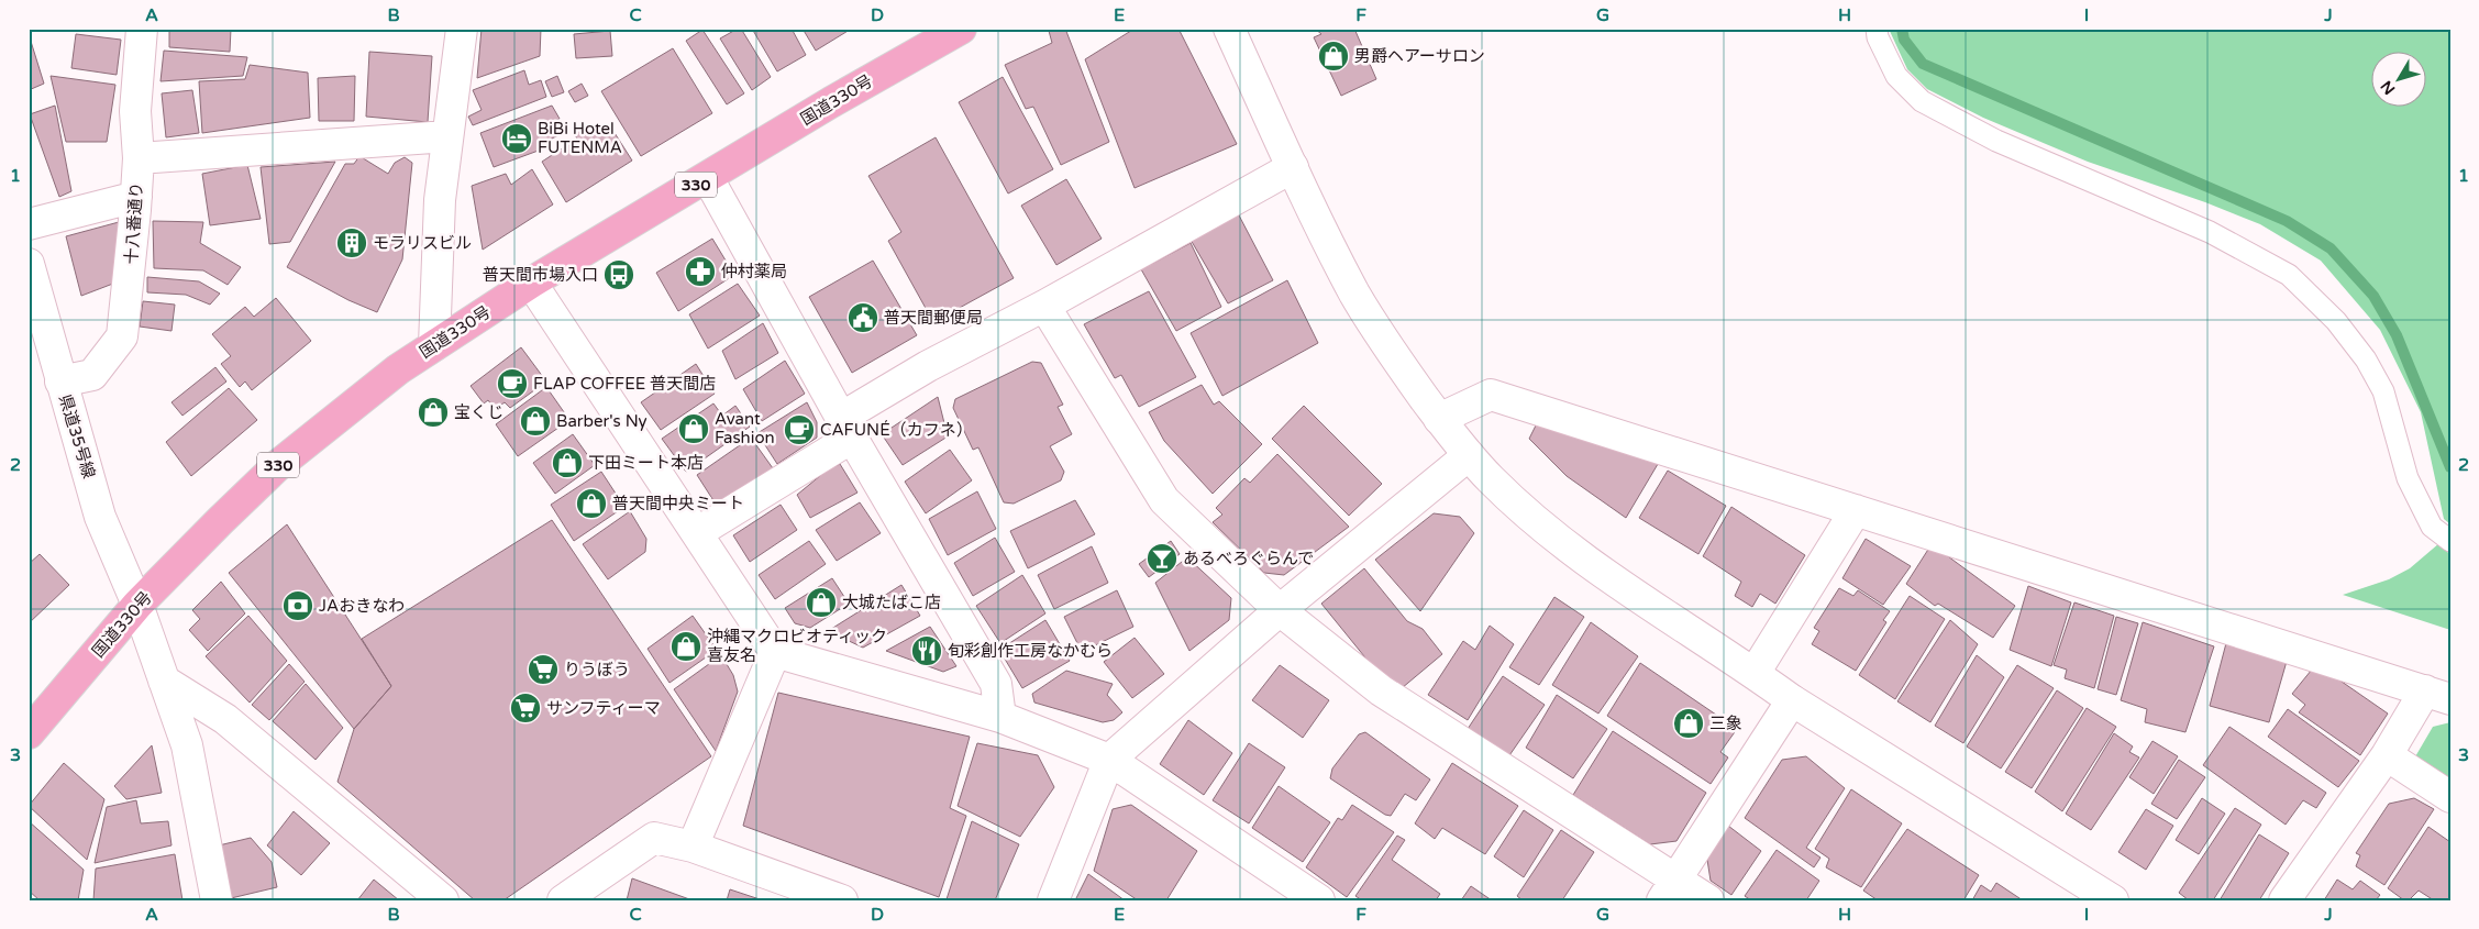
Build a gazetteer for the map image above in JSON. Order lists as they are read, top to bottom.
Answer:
{
  "streets": {
    "highway": ["国道330号", "330"],
    "street": ["十八番通り", "県道35号線"]
  },
  "crossings": [
    ["国道330号", "県道35号線"],
    ["十八番通り", "県道35号線"]
  ],
  "places": {
    "shop": [
      "男爵ヘアーサロン",
      "宝くじ",
      "Barber's Ny",
      "Avant Fashion",
      "下田ミート本店",
      "普天間中央ミート",
      "大城たばこ店",
      "沖縄マクロビオティック 喜友名",
      "三象"
    ],
    "hotel": ["BiBi Hotel FUTENMA"],
    "building": ["モラリスビル"],
    "pharmacy": ["仲村薬局"],
    "bus stop": ["普天間市場入口"],
    "public building": ["普天間郵便局"],
    "cafe": ["FLAP COFFEE 普天間店", "CAFUNÉ（カフネ）"],
    "bar": ["あるべろぐらんで"],
    "bank": ["JAおきなわ"],
    "restaurant": ["旬彩創作工房なかむら"],
    "supermarket": ["りうぼう", "サンフティーマ"]
  },
  "north": "bottom left",
  "grid": {
    "columns": [
      "A",
      "B",
      "C",
      "D",
      "E",
      "F",
      "G",
      "H",
      "I",
      "J"
    ],
    "rows": ["1", "2", "3"]
  }
}
